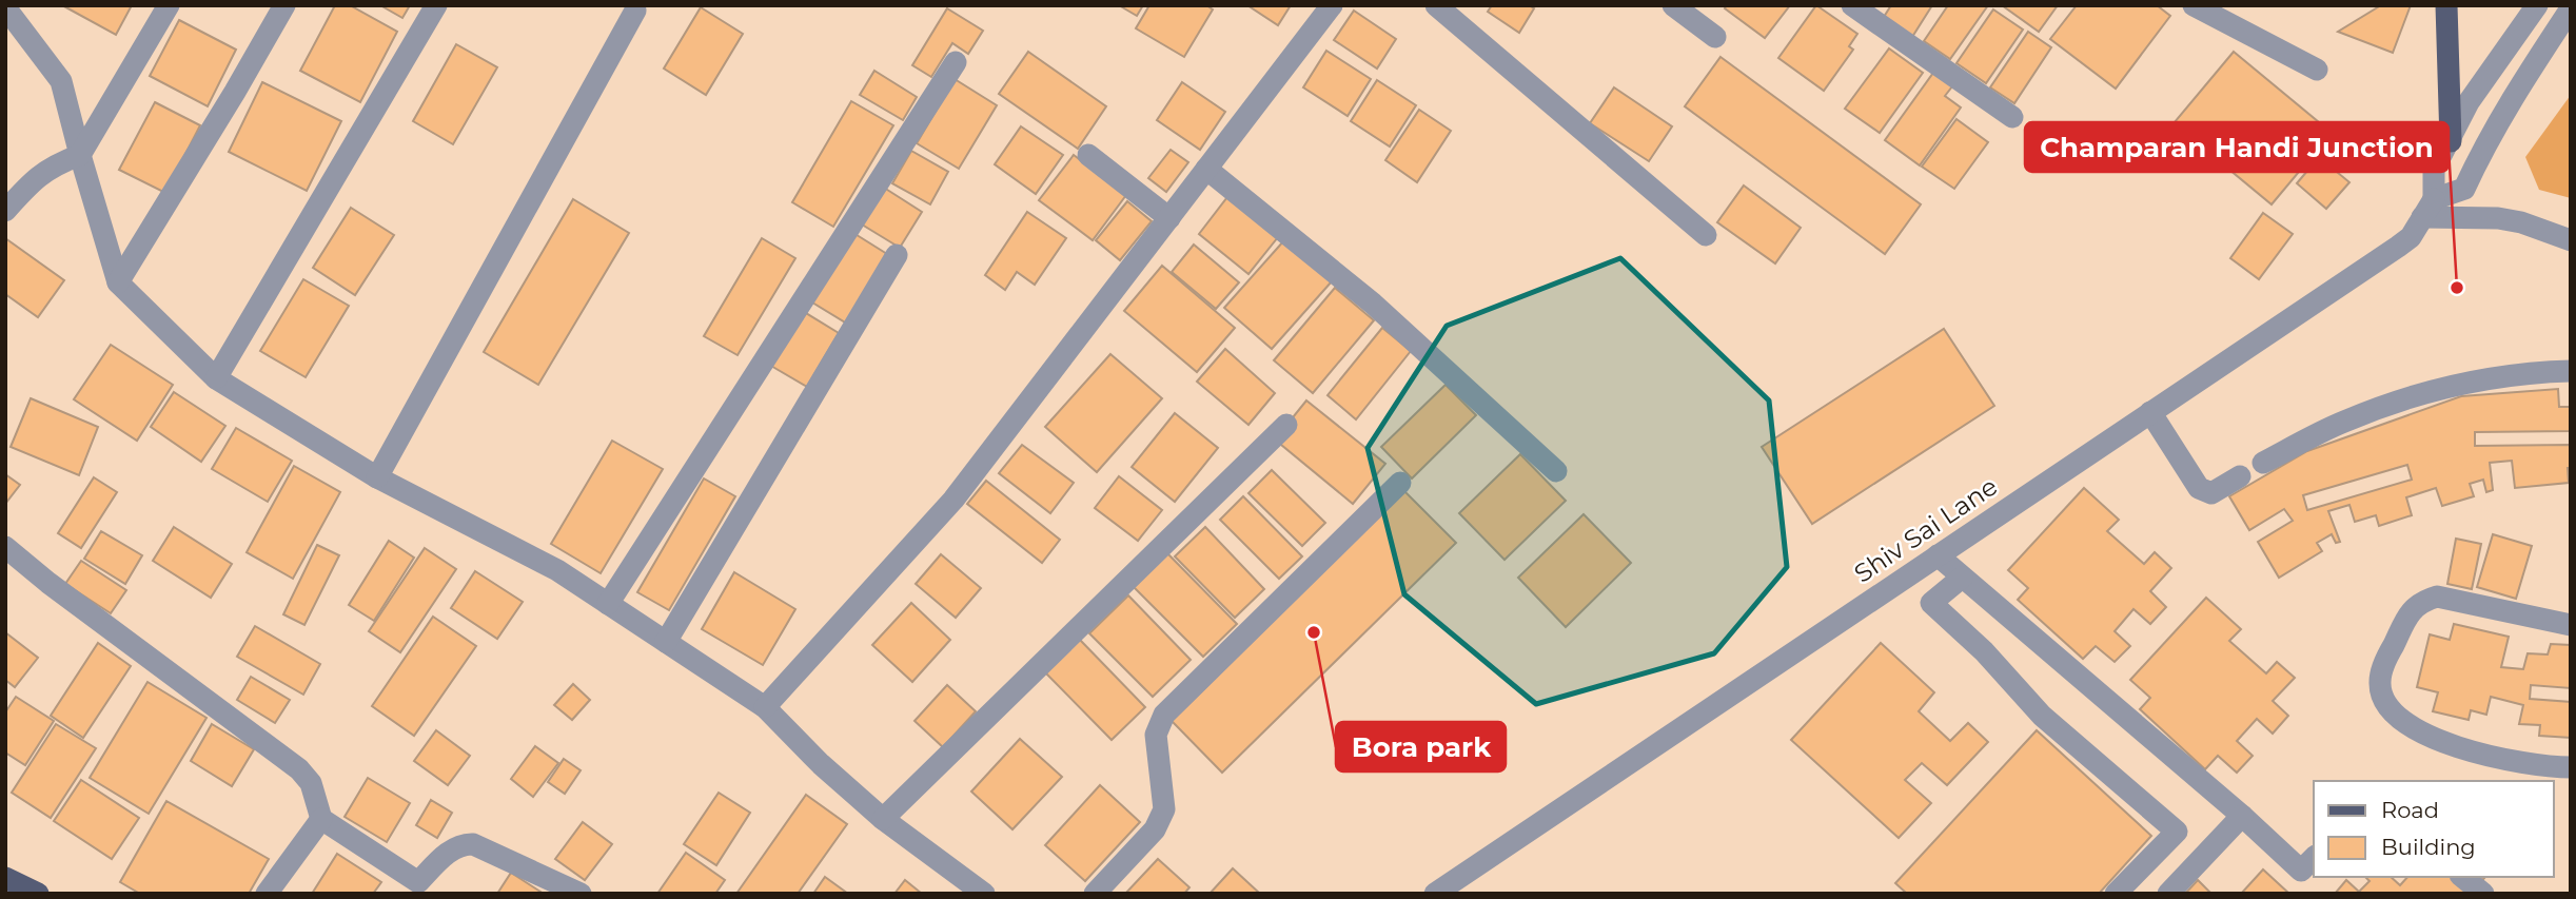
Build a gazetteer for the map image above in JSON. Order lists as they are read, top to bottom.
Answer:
{
  "streets": {
    "street": ["Shiv Sai Lane"]
  },
  "places": ["Champaran Handi Junction", "Bora park"],
  "legend": ["Road", "Building"]
}
